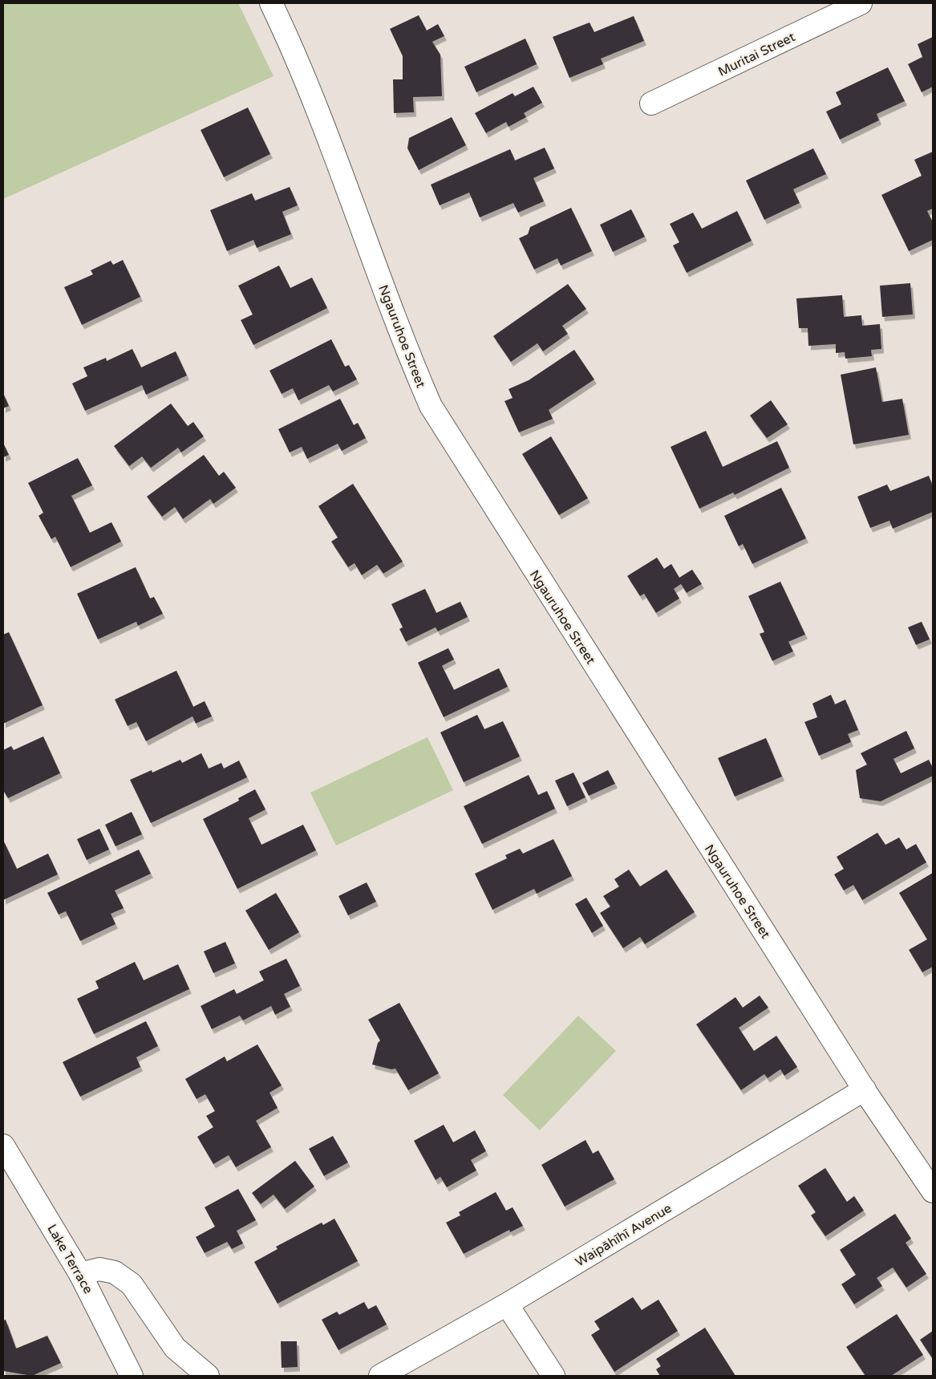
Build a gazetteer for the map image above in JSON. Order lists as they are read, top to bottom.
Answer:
{
  "streets": {
    "street": [
      "Muritai Street",
      "Ngauruhoe Street",
      "Waipāhīhī Avenue",
      "Lake Terrace"
    ]
  },
  "crossings": [
    ["Ngauruhoe Street", "Waipāhīhī Avenue"]
  ]
}
